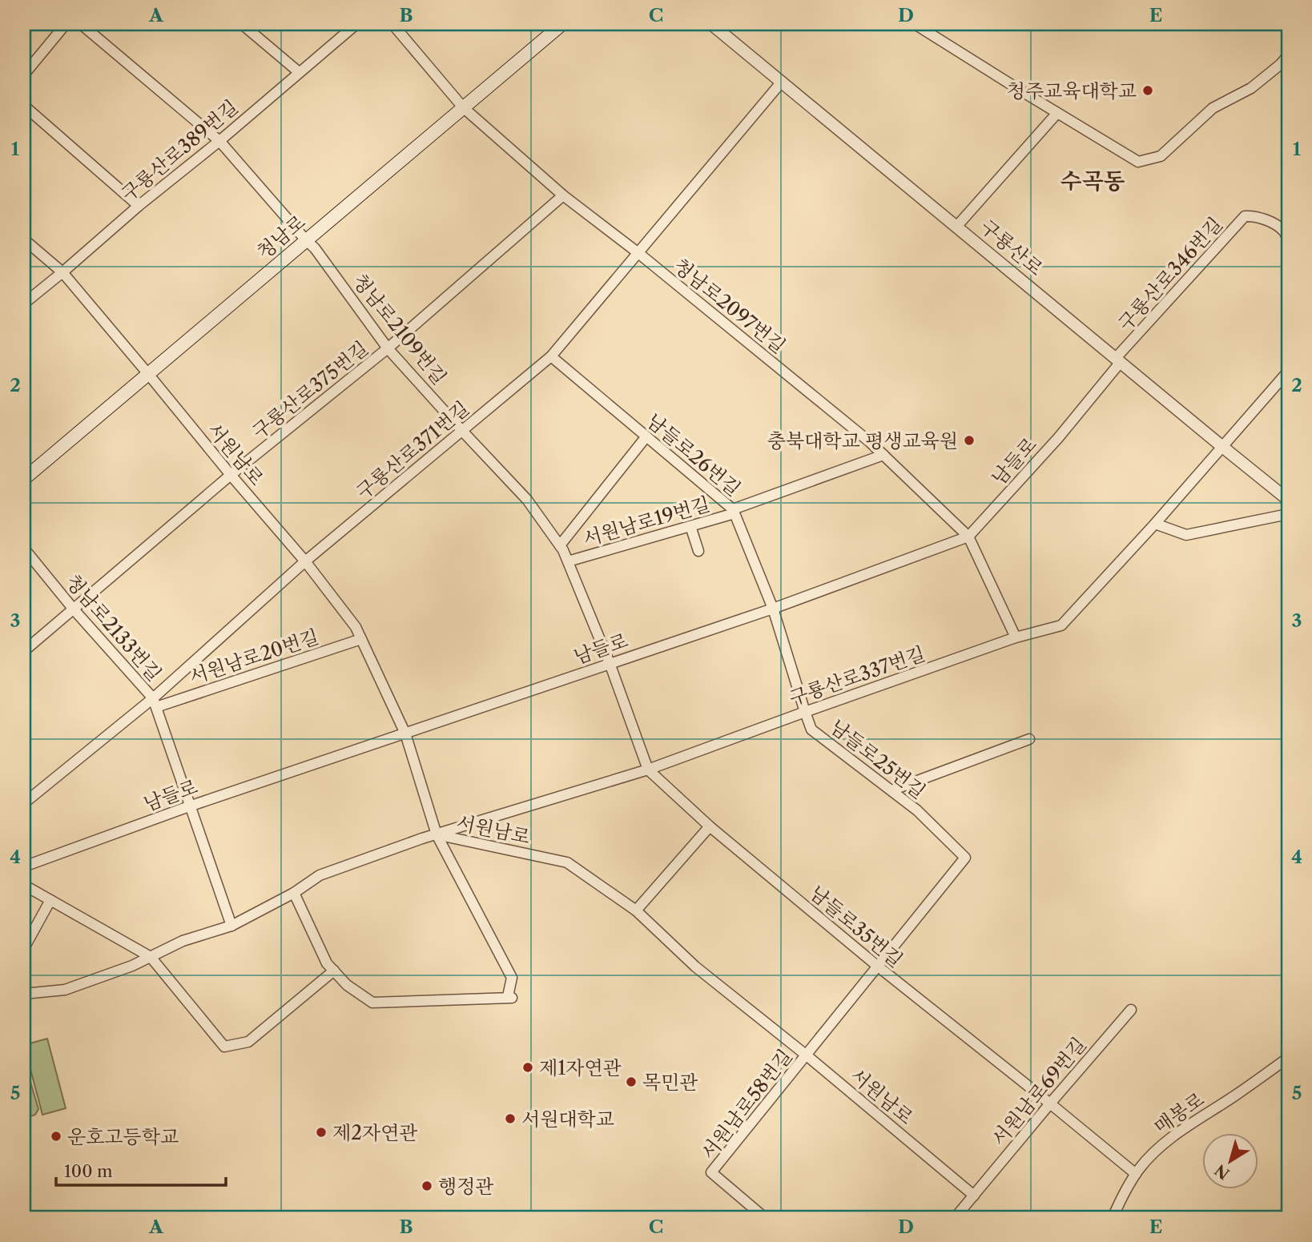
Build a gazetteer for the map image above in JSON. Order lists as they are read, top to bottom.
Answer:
{
  "streets": {
    "main road": ["청남로"],
    "street": [
      "구룡산로389번길",
      "구룡산로",
      "구룡산로346번길",
      "청남로2097번길",
      "청남로2109번길",
      "구룡산로375번길",
      "구룡산로371번길",
      "서원남로",
      "남들로26번길",
      "남들로",
      "서원남로19번길",
      "청남로2133번길",
      "서원남로20번길",
      "구룡산로337번길",
      "남들로25번길",
      "남들로35번길",
      "서원남로69번길",
      "서원남로58번길",
      "매봉로"
    ]
  },
  "crossings": [
    ["구룡산로389번길", "청남로2109번길"],
    ["구룡산로389번길", "서원남로"],
    ["청남로", "청남로2097번길"],
    ["청남로", "청남로2109번길"],
    ["청남로", "서원남로"],
    ["구룡산로", "구룡산로346번길"],
    ["구룡산로", "구룡산로371번길"],
    ["구룡산로", "남들로"],
    ["구룡산로", "구룡산로337번길"],
    ["구룡산로346번길", "남들로"],
    ["청남로2097번길", "구룡산로375번길"],
    ["청남로2097번길", "구룡산로371번길"],
    ["청남로2097번길", "남들로"],
    ["청남로2097번길", "서원남로19번길"],
    ["청남로2109번길", "구룡산로375번길"],
    ["청남로2109번길", "구룡산로371번길"],
    ["청남로2109번길", "남들로"],
    ["청남로2109번길", "서원남로19번길"],
    ["청남로2109번길", "남들로35번길"],
    ["구룡산로375번길", "서원남로"],
    ["구룡산로375번길", "청남로2133번길"],
    ["구룡산로371번길", "서원남로"],
    ["구룡산로371번길", "남들로26번길"],
    ["구룡산로371번길", "청남로2133번길"],
    ["구룡산로371번길", "서원남로20번길"],
    ["서원남로", "남들로"],
    ["서원남로", "서원남로20번길"],
    ["서원남로", "구룡산로337번길"],
    ["서원남로", "서원남로69번길"],
    ["서원남로", "서원남로58번길"],
    ["남들로26번길", "남들로"],
    ["남들로26번길", "서원남로19번길"],
    ["남들로26번길", "남들로25번길"],
    ["남들로", "청남로2133번길"],
    ["남들로", "남들로25번길"],
    ["남들로", "남들로35번길"],
    ["청남로2133번길", "서원남로20번길"],
    ["청남로2133번길", "구룡산로337번길"],
    ["구룡산로337번길", "남들로25번길"],
    ["구룡산로337번길", "남들로35번길"],
    ["남들로25번길", "남들로35번길"],
    ["남들로35번길", "서원남로69번길"],
    ["남들로35번길", "매봉로"]
  ],
  "districts": ["수곡동"],
  "places": [
    "청주교육대학교",
    "충북대학교 평생교육원",
    "제1자연관",
    "목민관",
    "서원대학교",
    "제2자연관",
    "운호고등학교",
    "행정관"
  ],
  "scale_bar": "100 m",
  "north": "bottom left",
  "grid": {
    "columns": [
      "A",
      "B",
      "C",
      "D",
      "E"
    ],
    "rows": [
      "1",
      "2",
      "3",
      "4",
      "5"
    ]
  }
}
